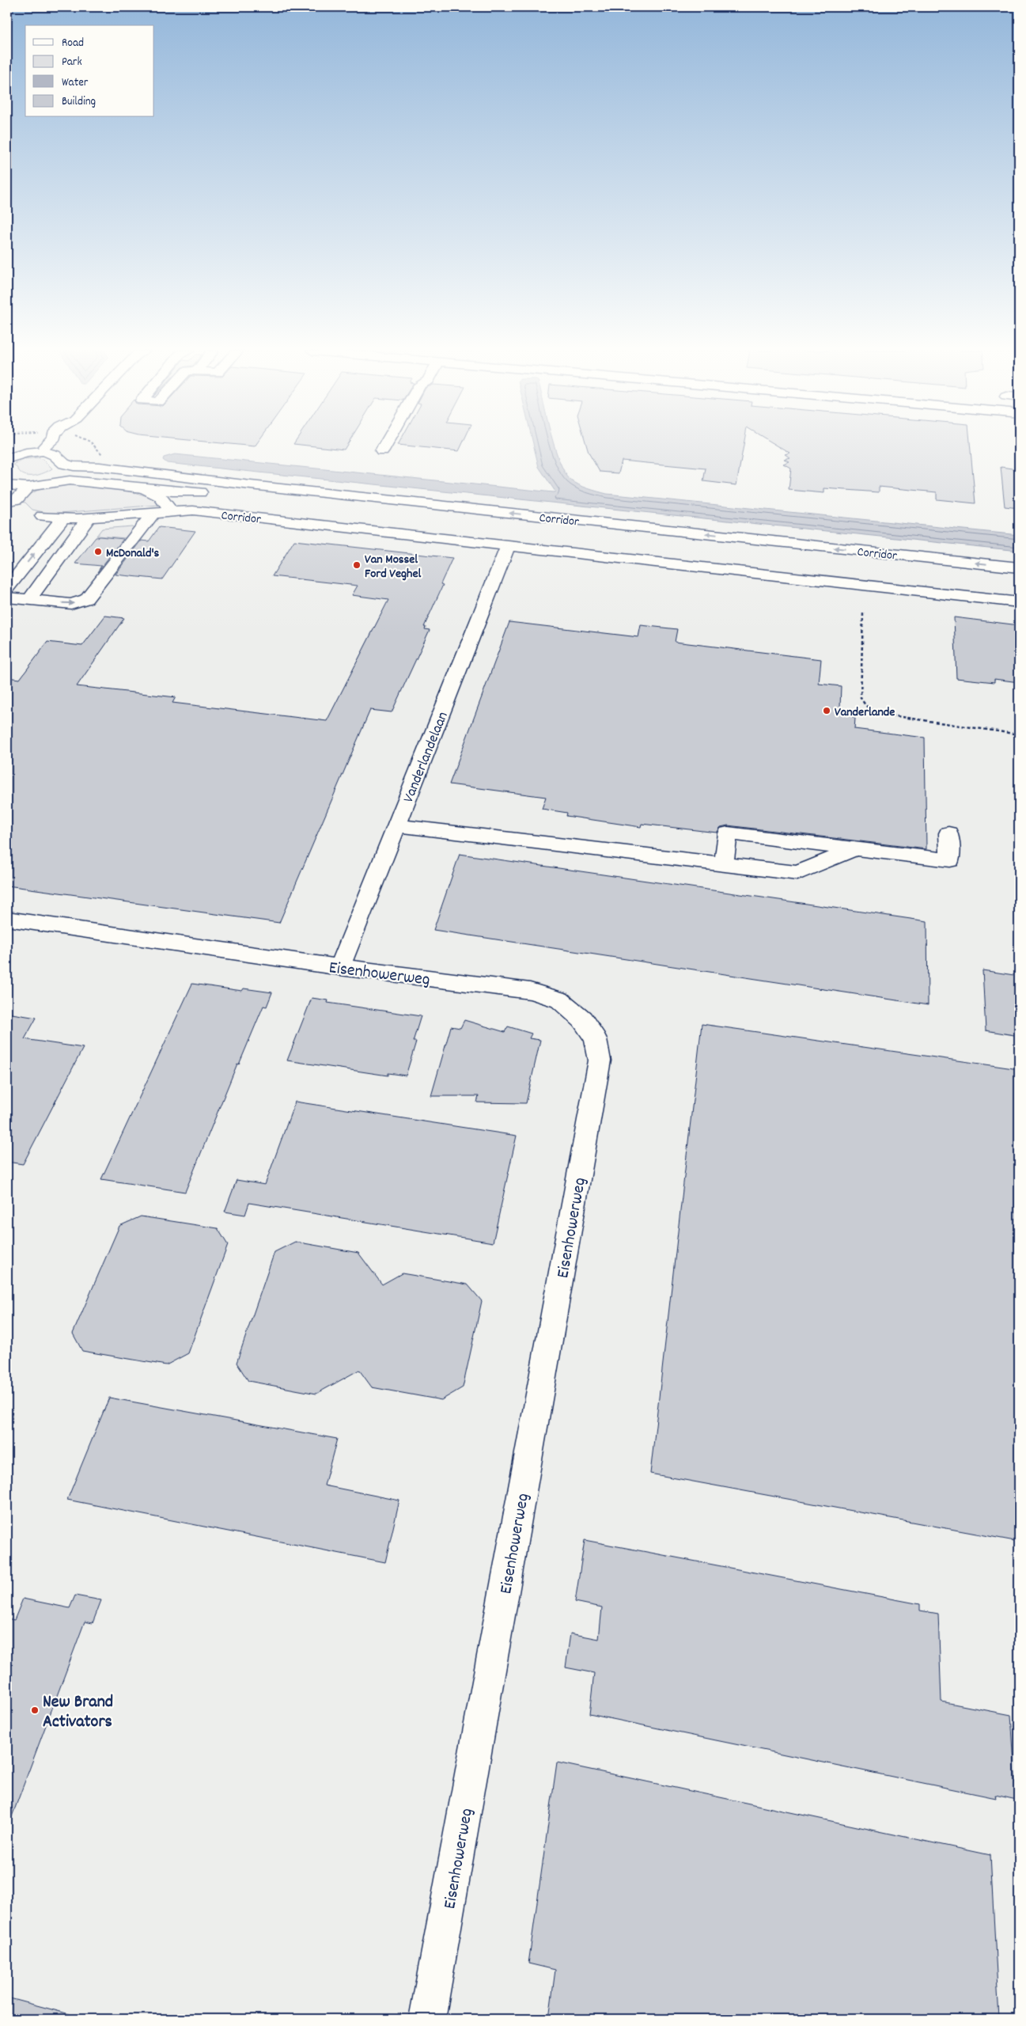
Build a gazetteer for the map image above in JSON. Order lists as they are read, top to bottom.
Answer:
{
  "streets": {
    "street": ["Corridor", "Vanderlandelaan", "Eisenhowerweg"]
  },
  "crossings": [
    ["Corridor", "Vanderlandelaan"],
    ["Vanderlandelaan", "Eisenhowerweg"]
  ],
  "places": [
    "McDonald's",
    "Van Mossel Ford Veghel",
    "Vanderlande",
    "New Brand Activators"
  ],
  "legend": [
    "Road",
    "Park",
    "Water",
    "Building"
  ]
}
